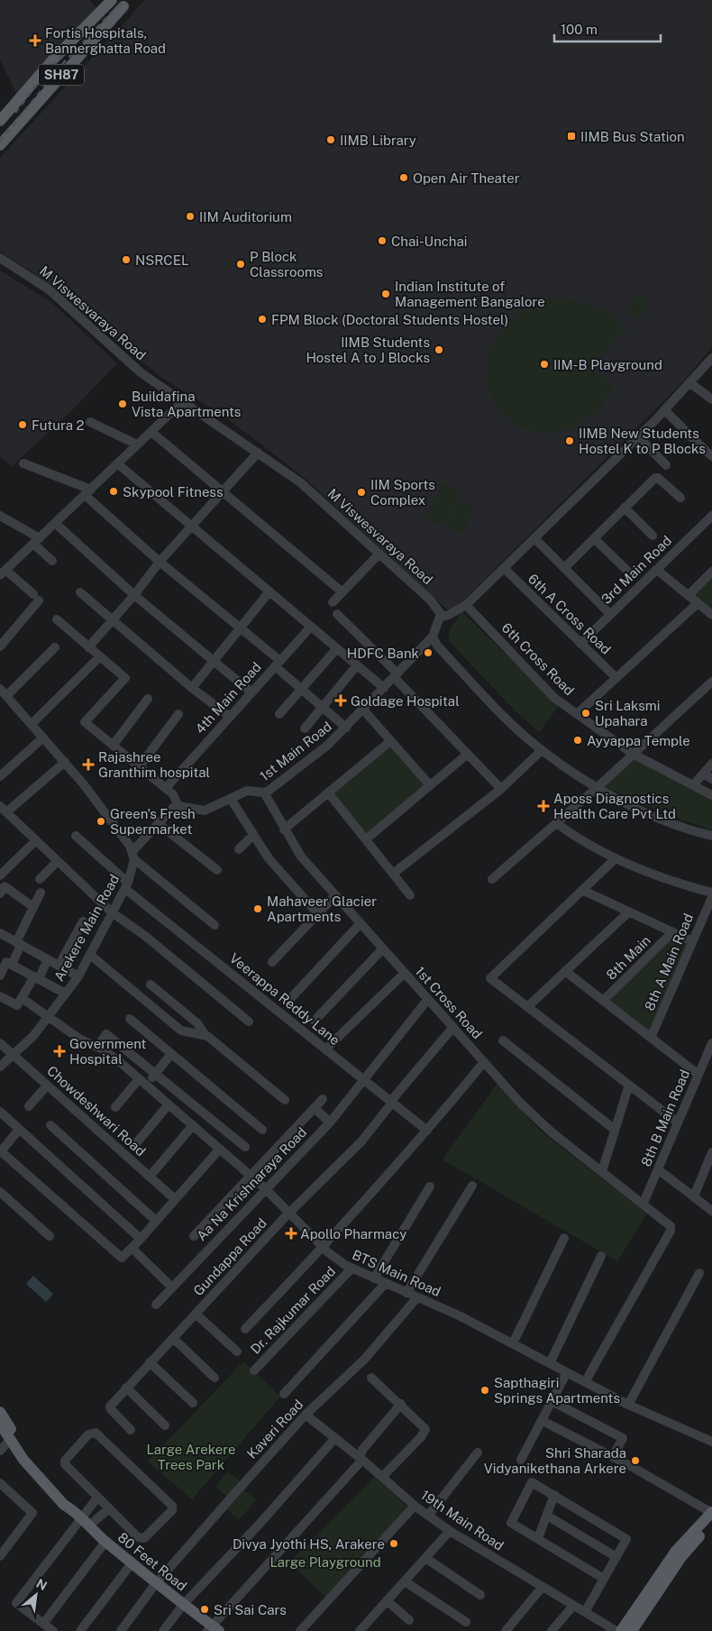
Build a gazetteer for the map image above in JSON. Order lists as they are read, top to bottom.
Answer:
{
  "streets": {
    "main road": ["SH87", "80 Feet Road"],
    "street": [
      "M Viswesvaraya Road",
      "3rd Main Road",
      "6th A Cross Road",
      "6th Cross Road",
      "4th Main Road",
      "1st Main Road",
      "Arekere Main Road",
      "8th Main",
      "8th A Main Road",
      "Veerappa Reddy Lane",
      "1st Cross Road",
      "Chowdeshwari Road",
      "8th B Main Road",
      "Aa Na Krishnaraya Road",
      "Gundappa Road",
      "BTS Main Road",
      "Dr. Rajkumar Road",
      "Kaveri Road",
      "19th Main Road"
    ]
  },
  "crossings": [
    ["3rd Main Road", "6th A Cross Road"],
    ["1st Main Road", "1st Cross Road"],
    ["Arekere Main Road", "Veerappa Reddy Lane"],
    ["Arekere Main Road", "Chowdeshwari Road"],
    ["Arekere Main Road", "BTS Main Road"],
    ["Veerappa Reddy Lane", "Aa Na Krishnaraya Road"],
    ["Veerappa Reddy Lane", "Gundappa Road"],
    ["1st Cross Road", "8th B Main Road"],
    ["1st Cross Road", "Aa Na Krishnaraya Road"],
    ["1st Cross Road", "Gundappa Road"],
    ["1st Cross Road", "BTS Main Road"],
    ["Aa Na Krishnaraya Road", "BTS Main Road"],
    ["Gundappa Road", "BTS Main Road"],
    ["BTS Main Road", "Dr. Rajkumar Road"],
    ["BTS Main Road", "Kaveri Road"],
    ["Kaveri Road", "19th Main Road"],
    ["Kaveri Road", "80 Feet Road"]
  ],
  "parks": ["Large Arekere Trees Park", "Large Playground"],
  "places": {
    "health": [
      "Fortis Hospitals, Bannerghatta Road",
      "Goldage Hospital",
      "Rajashree Granthim hospital",
      "Aposs Diagnostics Health Care Pvt Ltd",
      "Government Hospital",
      "Apollo Pharmacy"
    ],
    "transit": ["IIMB Bus Station"],
    "other": [
      "IIMB Library",
      "Open Air Theater",
      "IIM Auditorium",
      "Chai-Unchai",
      "NSRCEL",
      "P Block Classrooms",
      "Indian Institute of Management Bangalore",
      "FPM Block (Doctoral Students Hostel)",
      "IIMB Students Hostel A to J Blocks",
      "IIM-B Playground",
      "Buildafina Vista Apartments",
      "Futura 2",
      "IIMB New Students Hostel K to P Blocks",
      "Skypool Fitness",
      "IIM Sports Complex",
      "HDFC Bank",
      "Sri Laksmi Upahara",
      "Ayyappa Temple",
      "Green's Fresh Supermarket",
      "Mahaveer Glacier Apartments",
      "Sapthagiri Springs Apartments",
      "Shri Sharada Vidyanikethana Arkere",
      "Divya Jyothi HS, Arakere",
      "Sri Sai Cars"
    ]
  },
  "scale_bar": "100 m",
  "north": "top right"
}
